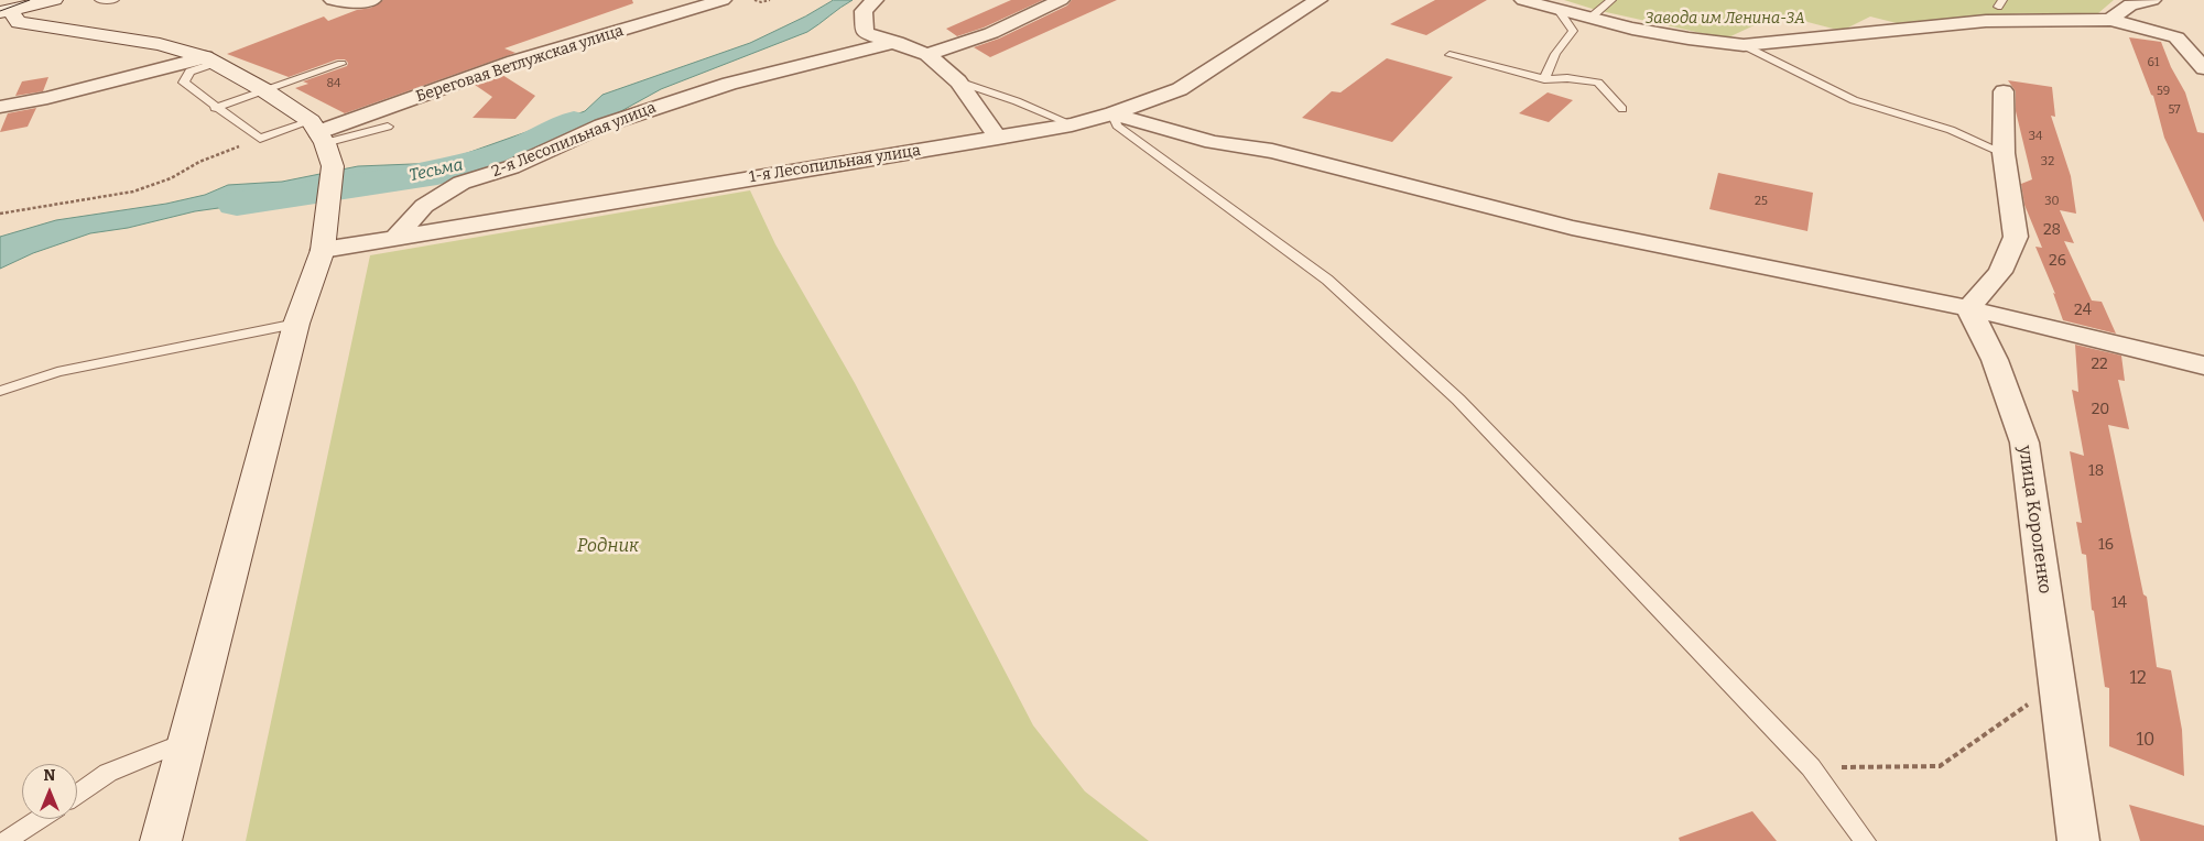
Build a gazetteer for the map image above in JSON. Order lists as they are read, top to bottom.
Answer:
{
  "streets": {
    "street": [
      "Береговая Ветлужская улица",
      "2-я Лесопильная улица",
      "1-я Лесопильная улица",
      "улица Короленко"
    ]
  },
  "crossings": [
    ["2-я Лесопильная улица", "1-я Лесопильная улица"]
  ],
  "water": ["Тесьма"],
  "parks": ["Завода им Ленина-3А", "Родник"],
  "house_numbers": [
    "61",
    "84",
    "59",
    "57",
    "34",
    "32",
    "25",
    "30",
    "28",
    "26",
    "24",
    "22",
    "20",
    "18",
    "16",
    "14",
    "12",
    "10"
  ],
  "north": "top"
}
